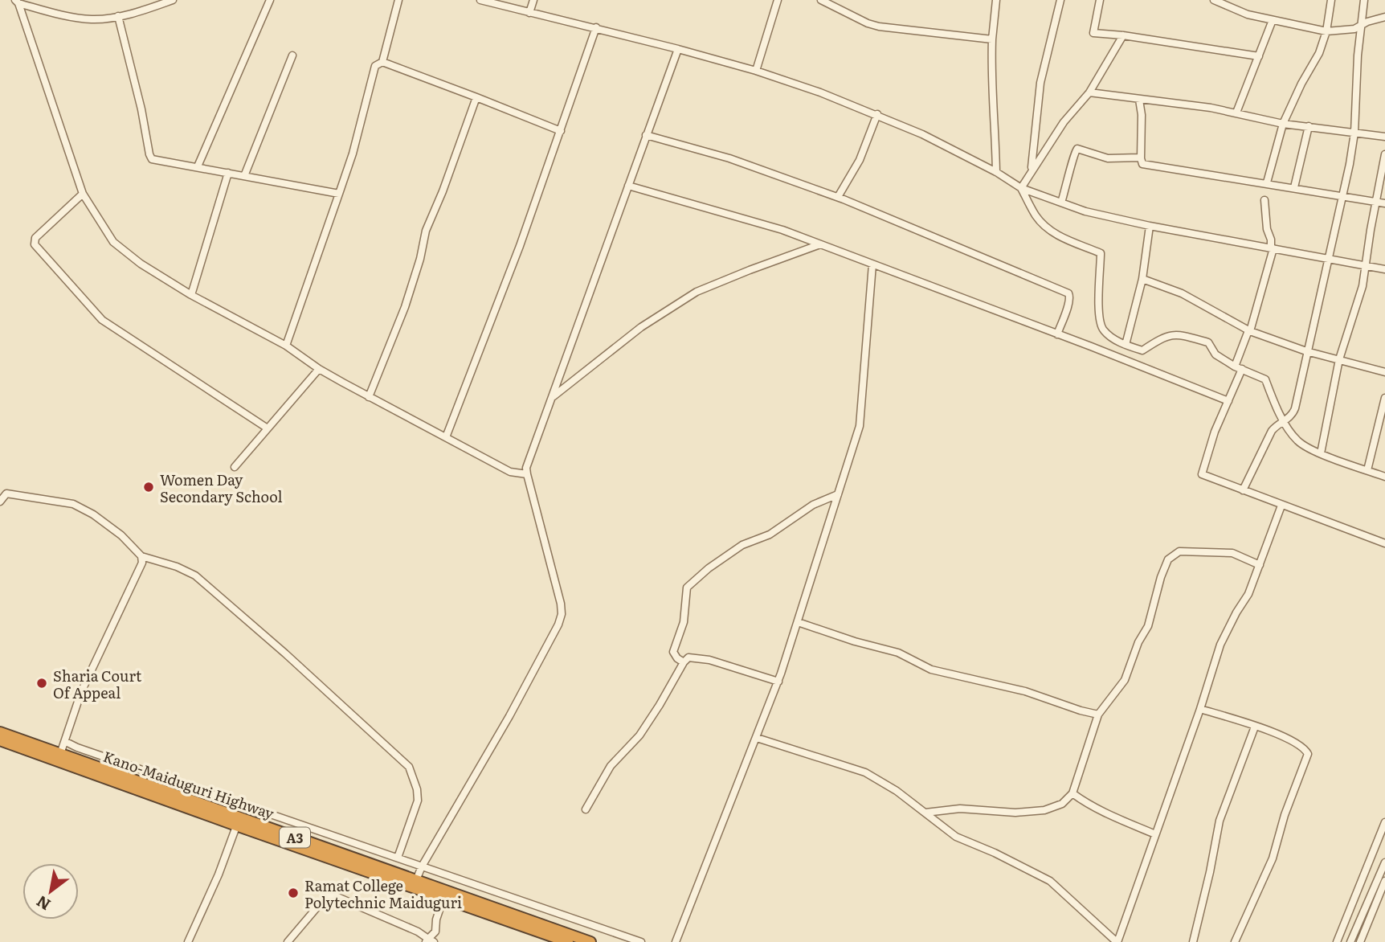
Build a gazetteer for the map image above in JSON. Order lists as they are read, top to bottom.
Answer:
{
  "streets": {
    "highway": ["Kano-Maiduguri Highway", "A3"]
  },
  "places": ["Women Day Secondary School", "Sharia Court Of Appeal", "Ramat College Polytechnic Maiduguri"],
  "north": "bottom left"
}
